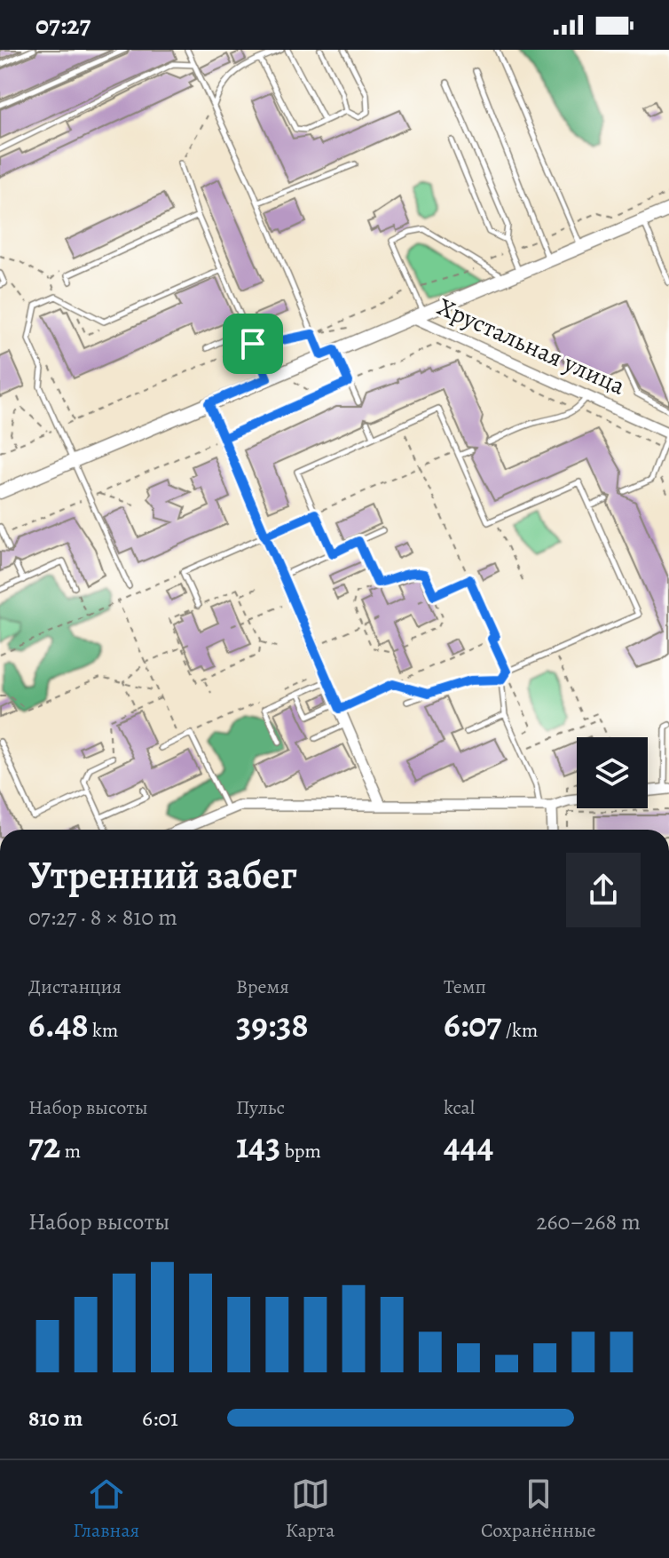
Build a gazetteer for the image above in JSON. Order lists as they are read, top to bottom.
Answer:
{
  "streets": {
    "street": ["Хрустальная улица"]
  },
  "page": {
    "status": "07:27",
    "heading": ["Утренний забег", "07:27 · 8 × 810 m"],
    "stats": [
      ["Дистанция", "6.48 km"],
      ["Время", "39:38"],
      ["Темп", "6:07 /km"],
      ["Набор высоты", "72 m"],
      ["Пульс", "143 bpm"],
      ["kcal", "444"]
    ],
    "chart": ["Набор высоты", "260–268 m"],
    "list": [
      {
        "name": "810 m",
        "note": "6:01"
      }
    ],
    "tabs": ["Главная", "Карта", "Сохранённые"]
  }
}
